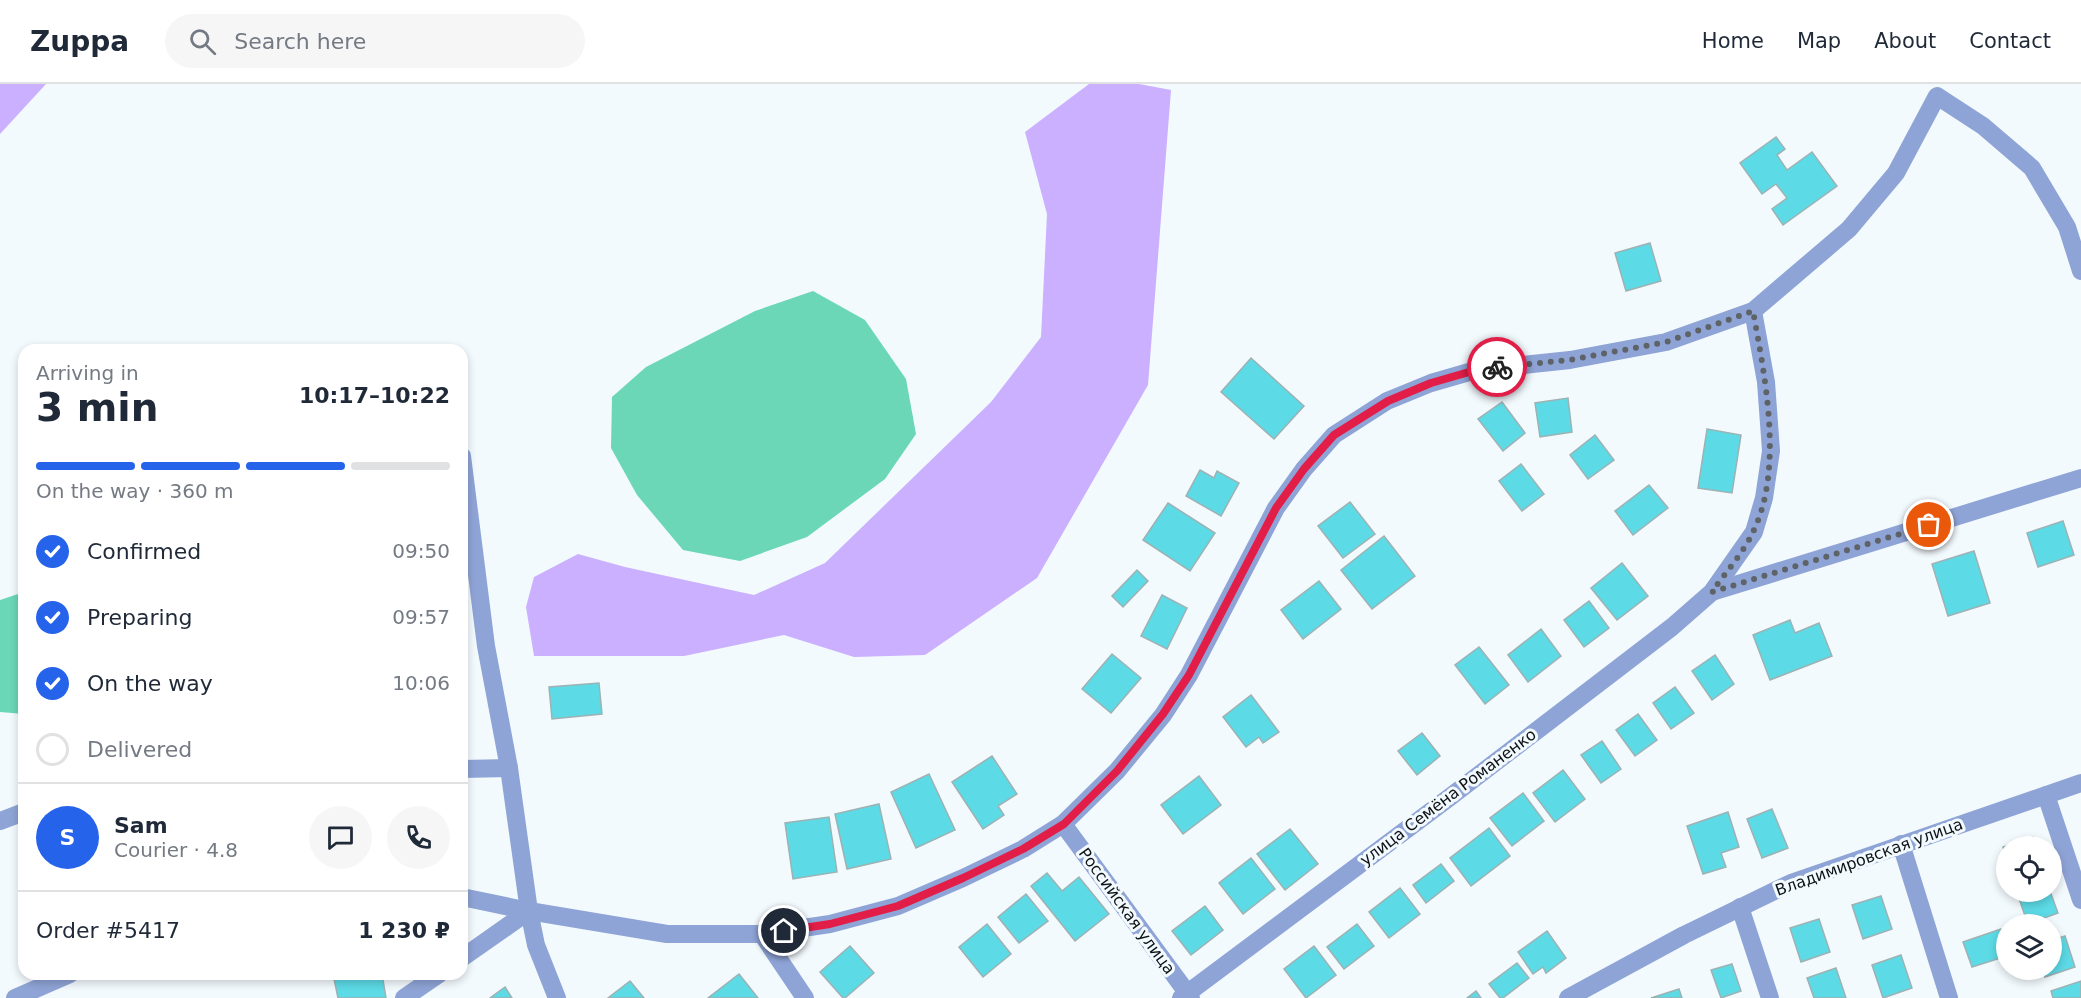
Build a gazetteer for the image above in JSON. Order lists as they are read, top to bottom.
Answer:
{
  "streets": {
    "street": ["улица Семёна Романенко", "Владимировская улица", "Российская улица"]
  },
  "crossings": [
    ["улица Семёна Романенко", "Российская улица"]
  ],
  "page": {
    "header": "Zuppa",
    "search": "Search here",
    "nav": [
      "Home",
      "Map",
      "About",
      "Contact"
    ],
    "heading": ["3 min", "Arriving in", "10:17–10:22"],
    "panel": [
      "Sam",
      "Courier · 4.8",
      "Order #5417",
      "1 230 ₽"
    ],
    "bar": "On the way · 360 m",
    "list": [
      ["Confirmed", "09:50"],
      ["Preparing", "09:57"],
      ["On the way", "10:06"],
      "Delivered"
    ],
    "round": "S"
  }
}
